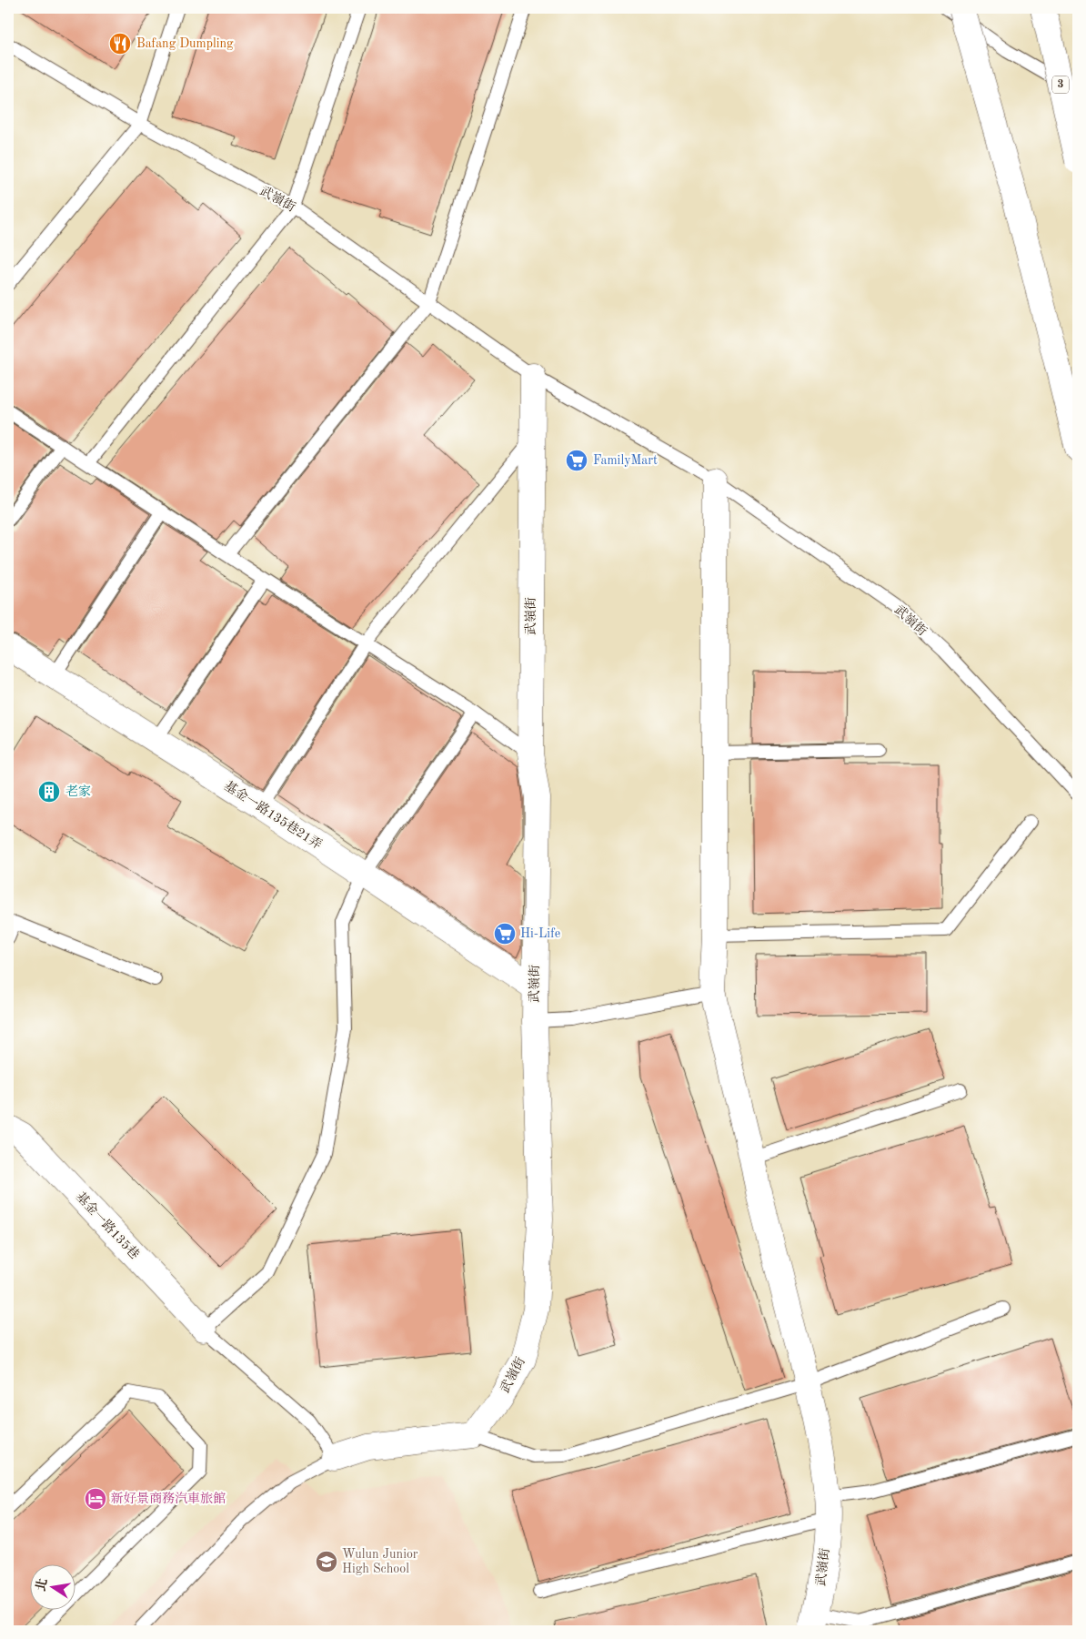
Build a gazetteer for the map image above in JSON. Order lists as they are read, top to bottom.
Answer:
{
  "streets": {
    "main road": [
      "3",
      "武嶺街",
      "基金一路135巷21弄",
      "基金一路135巷"
    ]
  },
  "crossings": [
    ["武嶺街", "基金一路135巷21弄"]
  ],
  "places": {
    "restaurant": ["Bafang Dumpling"],
    "supermarket": ["FamilyMart", "Hi-Life"],
    "building": ["老家"],
    "hotel": ["新好景商務汽車旅館"],
    "school or university": ["Wulun Junior High School"]
  },
  "north": "left"
}
